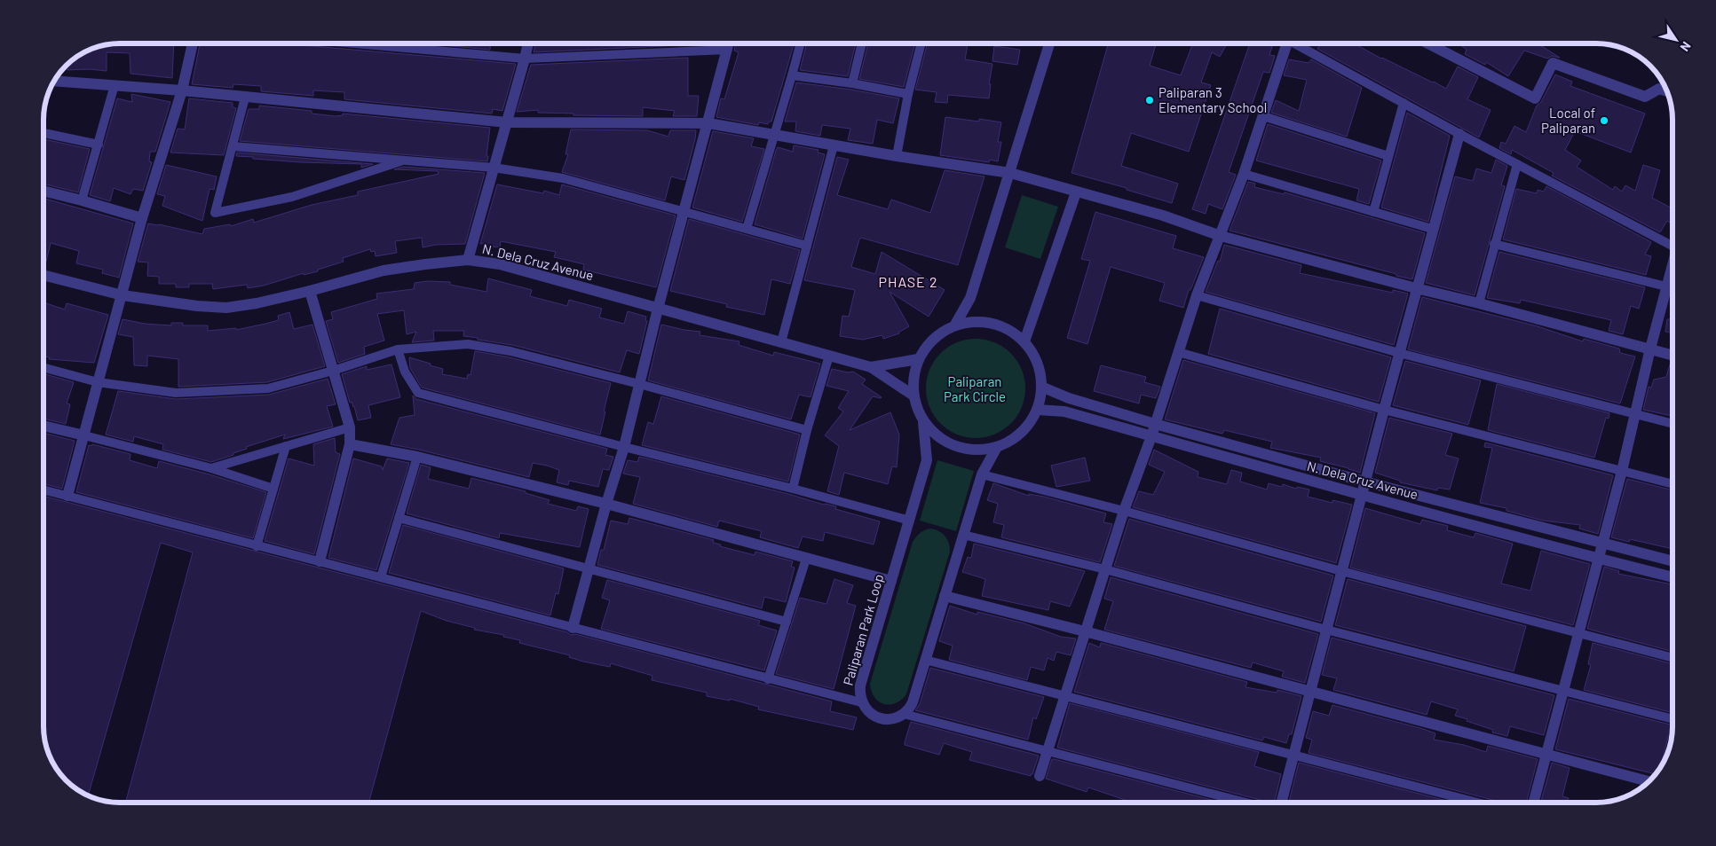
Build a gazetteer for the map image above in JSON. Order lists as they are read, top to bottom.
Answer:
{
  "streets": {
    "street": ["N. Dela Cruz Avenue", "Paliparan Park Loop"]
  },
  "crossings": [
    ["N. Dela Cruz Avenue", "Paliparan Park Loop"]
  ],
  "districts": ["PHASE 2"],
  "parks": ["Paliparan Park Circle"],
  "places": ["Paliparan 3 Elementary School", "Local of Paliparan"],
  "north": "bottom right"
}
